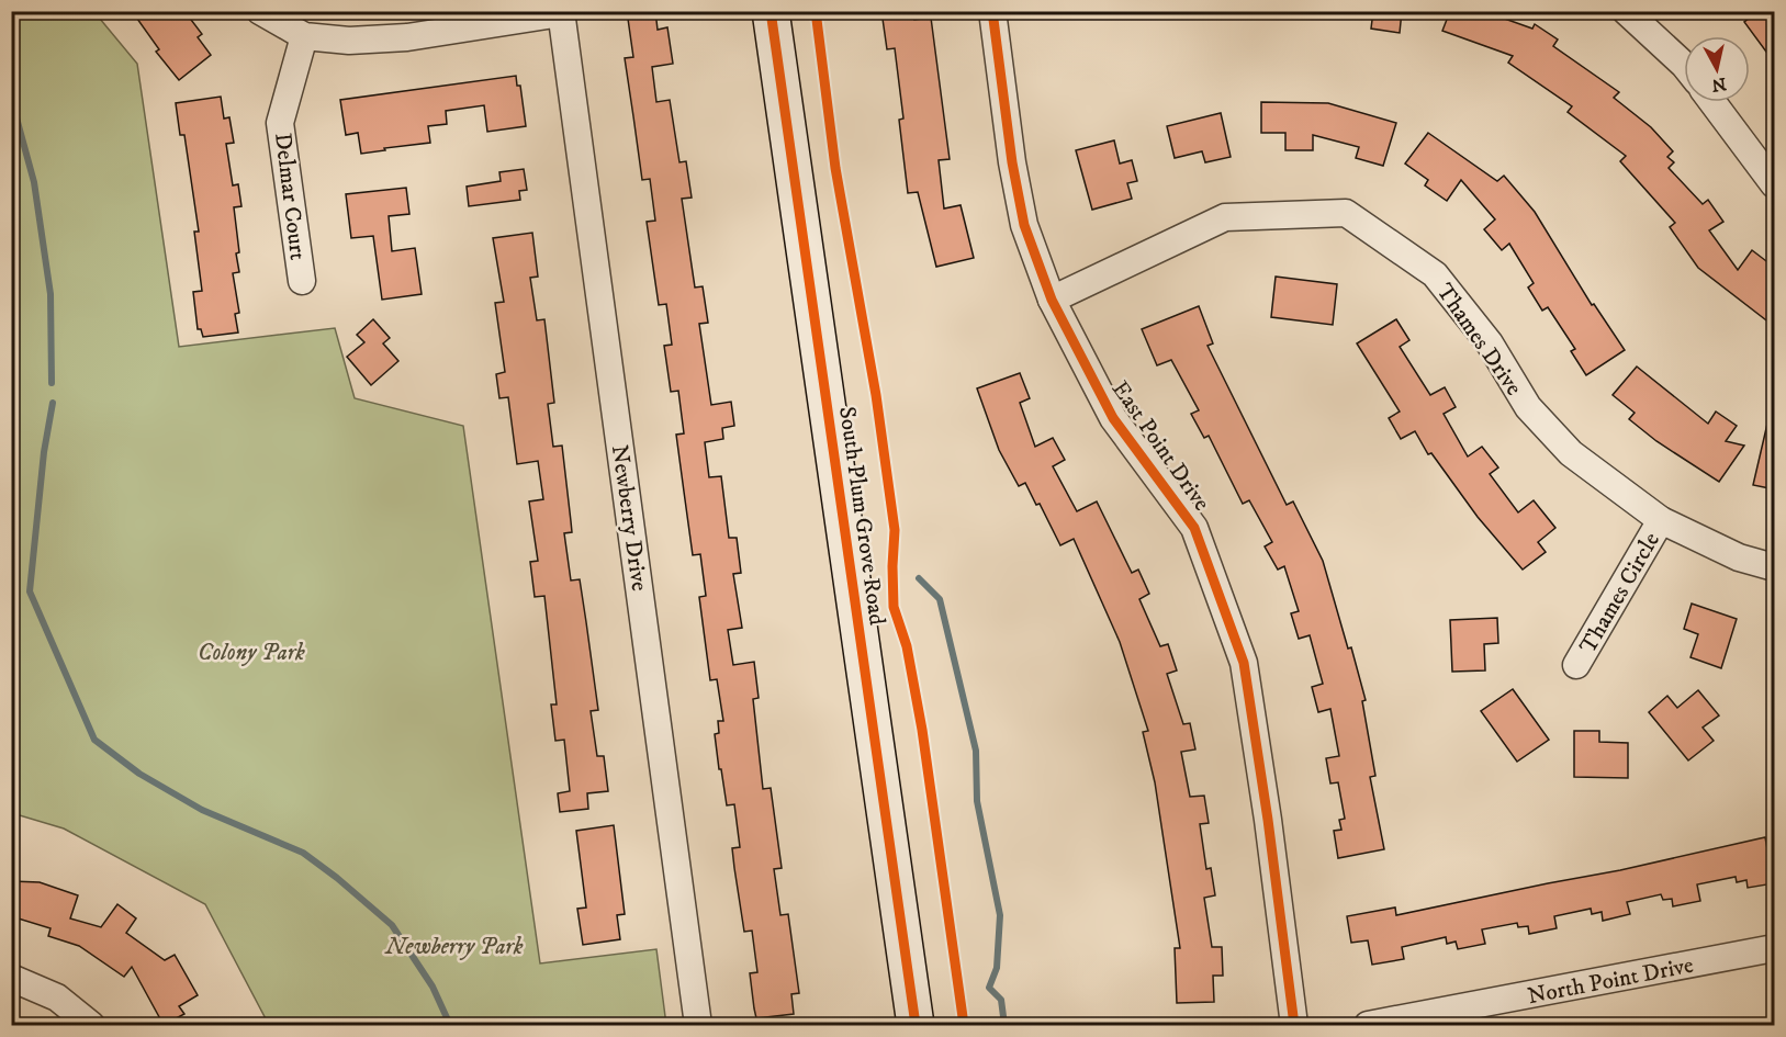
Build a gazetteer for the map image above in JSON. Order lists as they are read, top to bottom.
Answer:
{
  "streets": {
    "street": [
      "Delmar Court",
      "Thames Drive",
      "East Point Drive",
      "South Plum Grove Road",
      "Newberry Drive",
      "Thames Circle",
      "North Point Drive"
    ]
  },
  "crossings": [
    ["Thames Drive", "East Point Drive"],
    ["Thames Drive", "Thames Circle"]
  ],
  "parks": ["Colony Park", "Newberry Park"],
  "north": "bottom"
}
